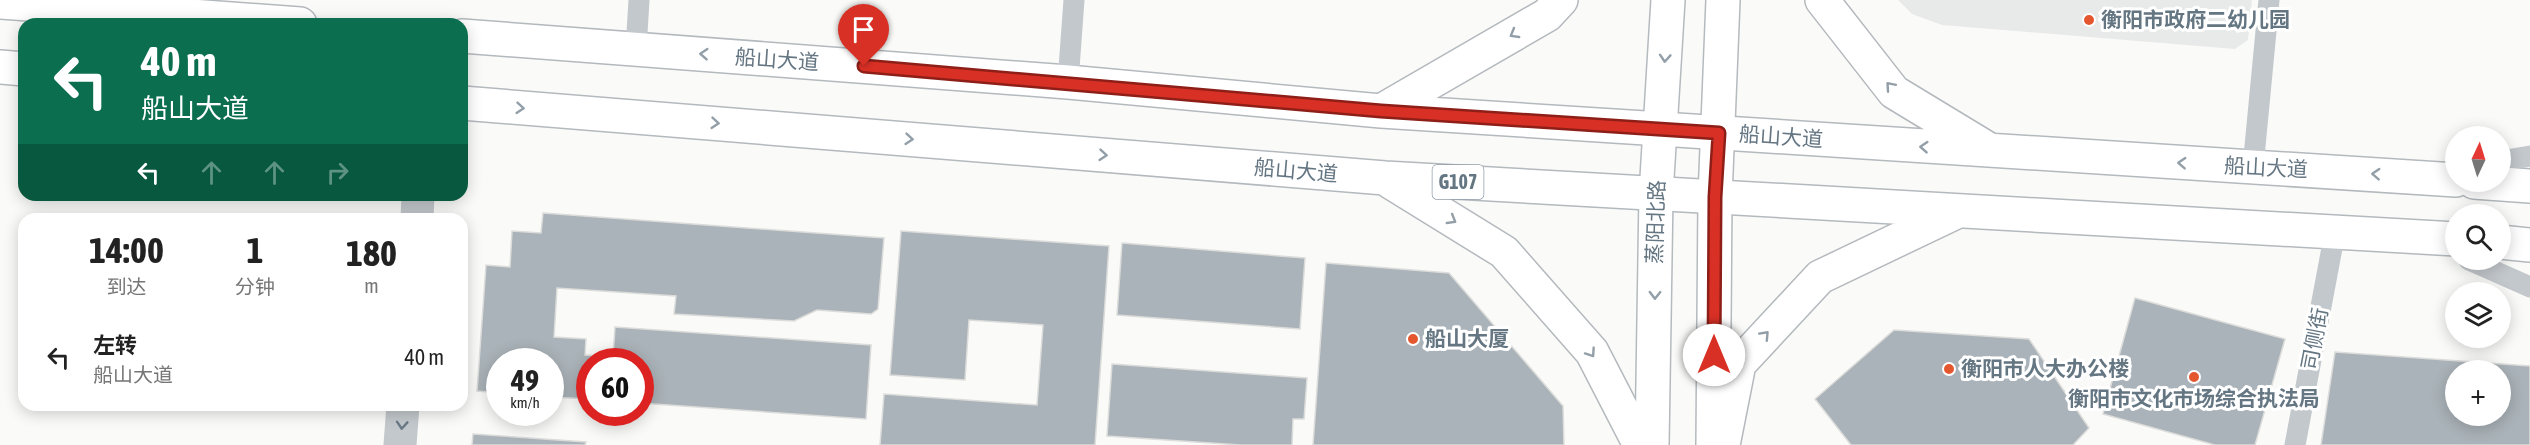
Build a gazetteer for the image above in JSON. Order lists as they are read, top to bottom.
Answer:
{
  "streets": {
    "main road": ["船山大道", "G107", "蒸阳北路"],
    "lane": ["司侧街"]
  },
  "crossings": [
    ["船山大道", "蒸阳北路"],
    ["船山大道", "司侧街"]
  ],
  "places": [
    "衡阳市政府二幼儿园",
    "船山大厦",
    "衡阳市人大办公楼",
    "衡阳市文化市场综合执法局"
  ],
  "north": "top",
  "page": {
    "turn": ["40 m", "船山大道"],
    "map_buttons": "+",
    "eta": [
      "14:00",
      "到达",
      "1",
      "分钟",
      "180",
      "m"
    ],
    "list": [
      {
        "name": "左转",
        "note": "船山大道",
        "value": "40 m"
      }
    ],
    "speed": "49 km/h",
    "limit": "60"
  }
}
